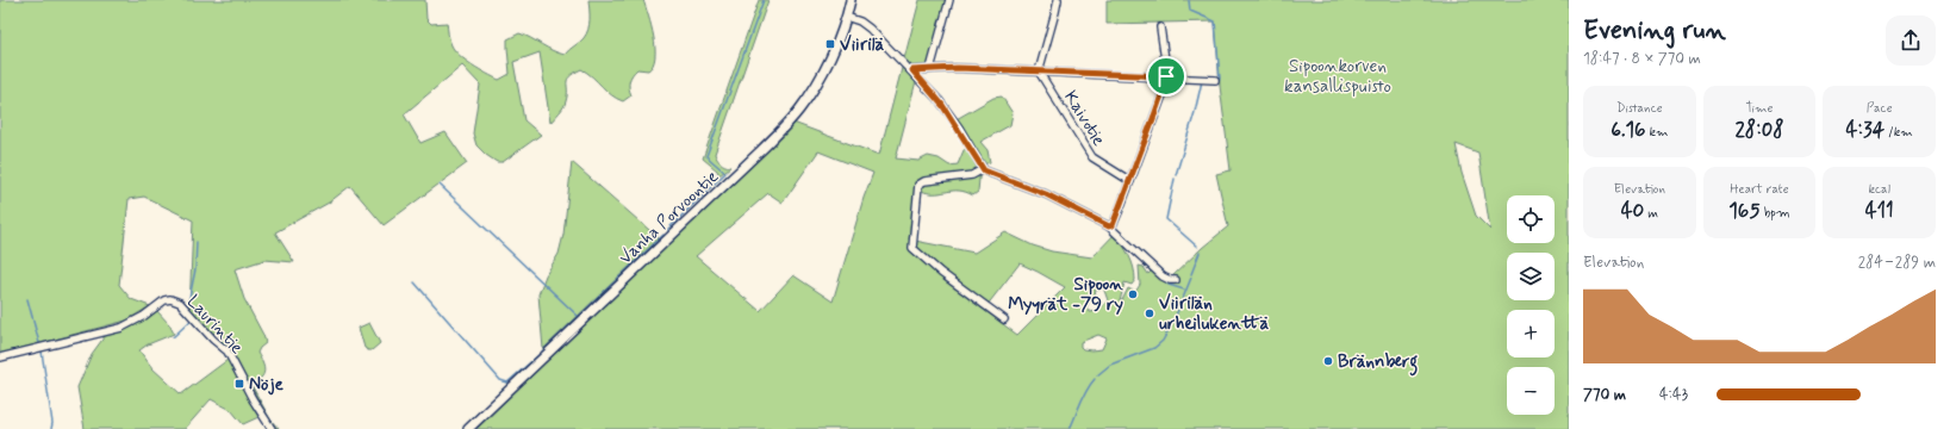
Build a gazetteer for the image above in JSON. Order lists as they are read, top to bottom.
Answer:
{
  "streets": {
    "street": ["Kaivotie", "Vanha Porvoontie", "Laurintie"]
  },
  "parks": ["Sipoonkorven kansallispuisto"],
  "places": {
    "transit": ["Viirilä", "Nöje"],
    "other": ["Sipoon Myyrät -79 ry", "Viirilän urheilukenttä", "Brännberg"]
  },
  "page": {
    "heading": ["Evening run", "18:47 · 8 × 770 m"],
    "stats": [
      ["Distance", "6.16 km"],
      ["Time", "28:08"],
      ["Pace", "4:34 /km"],
      ["Elevation", "40 m"],
      ["Heart rate", "165 bpm"],
      ["kcal", "411"]
    ],
    "map_buttons": ["+", "−"],
    "chart": ["Elevation", "284–289 m"],
    "list": [
      {
        "name": "770 m",
        "note": "4:43"
      }
    ]
  }
}
